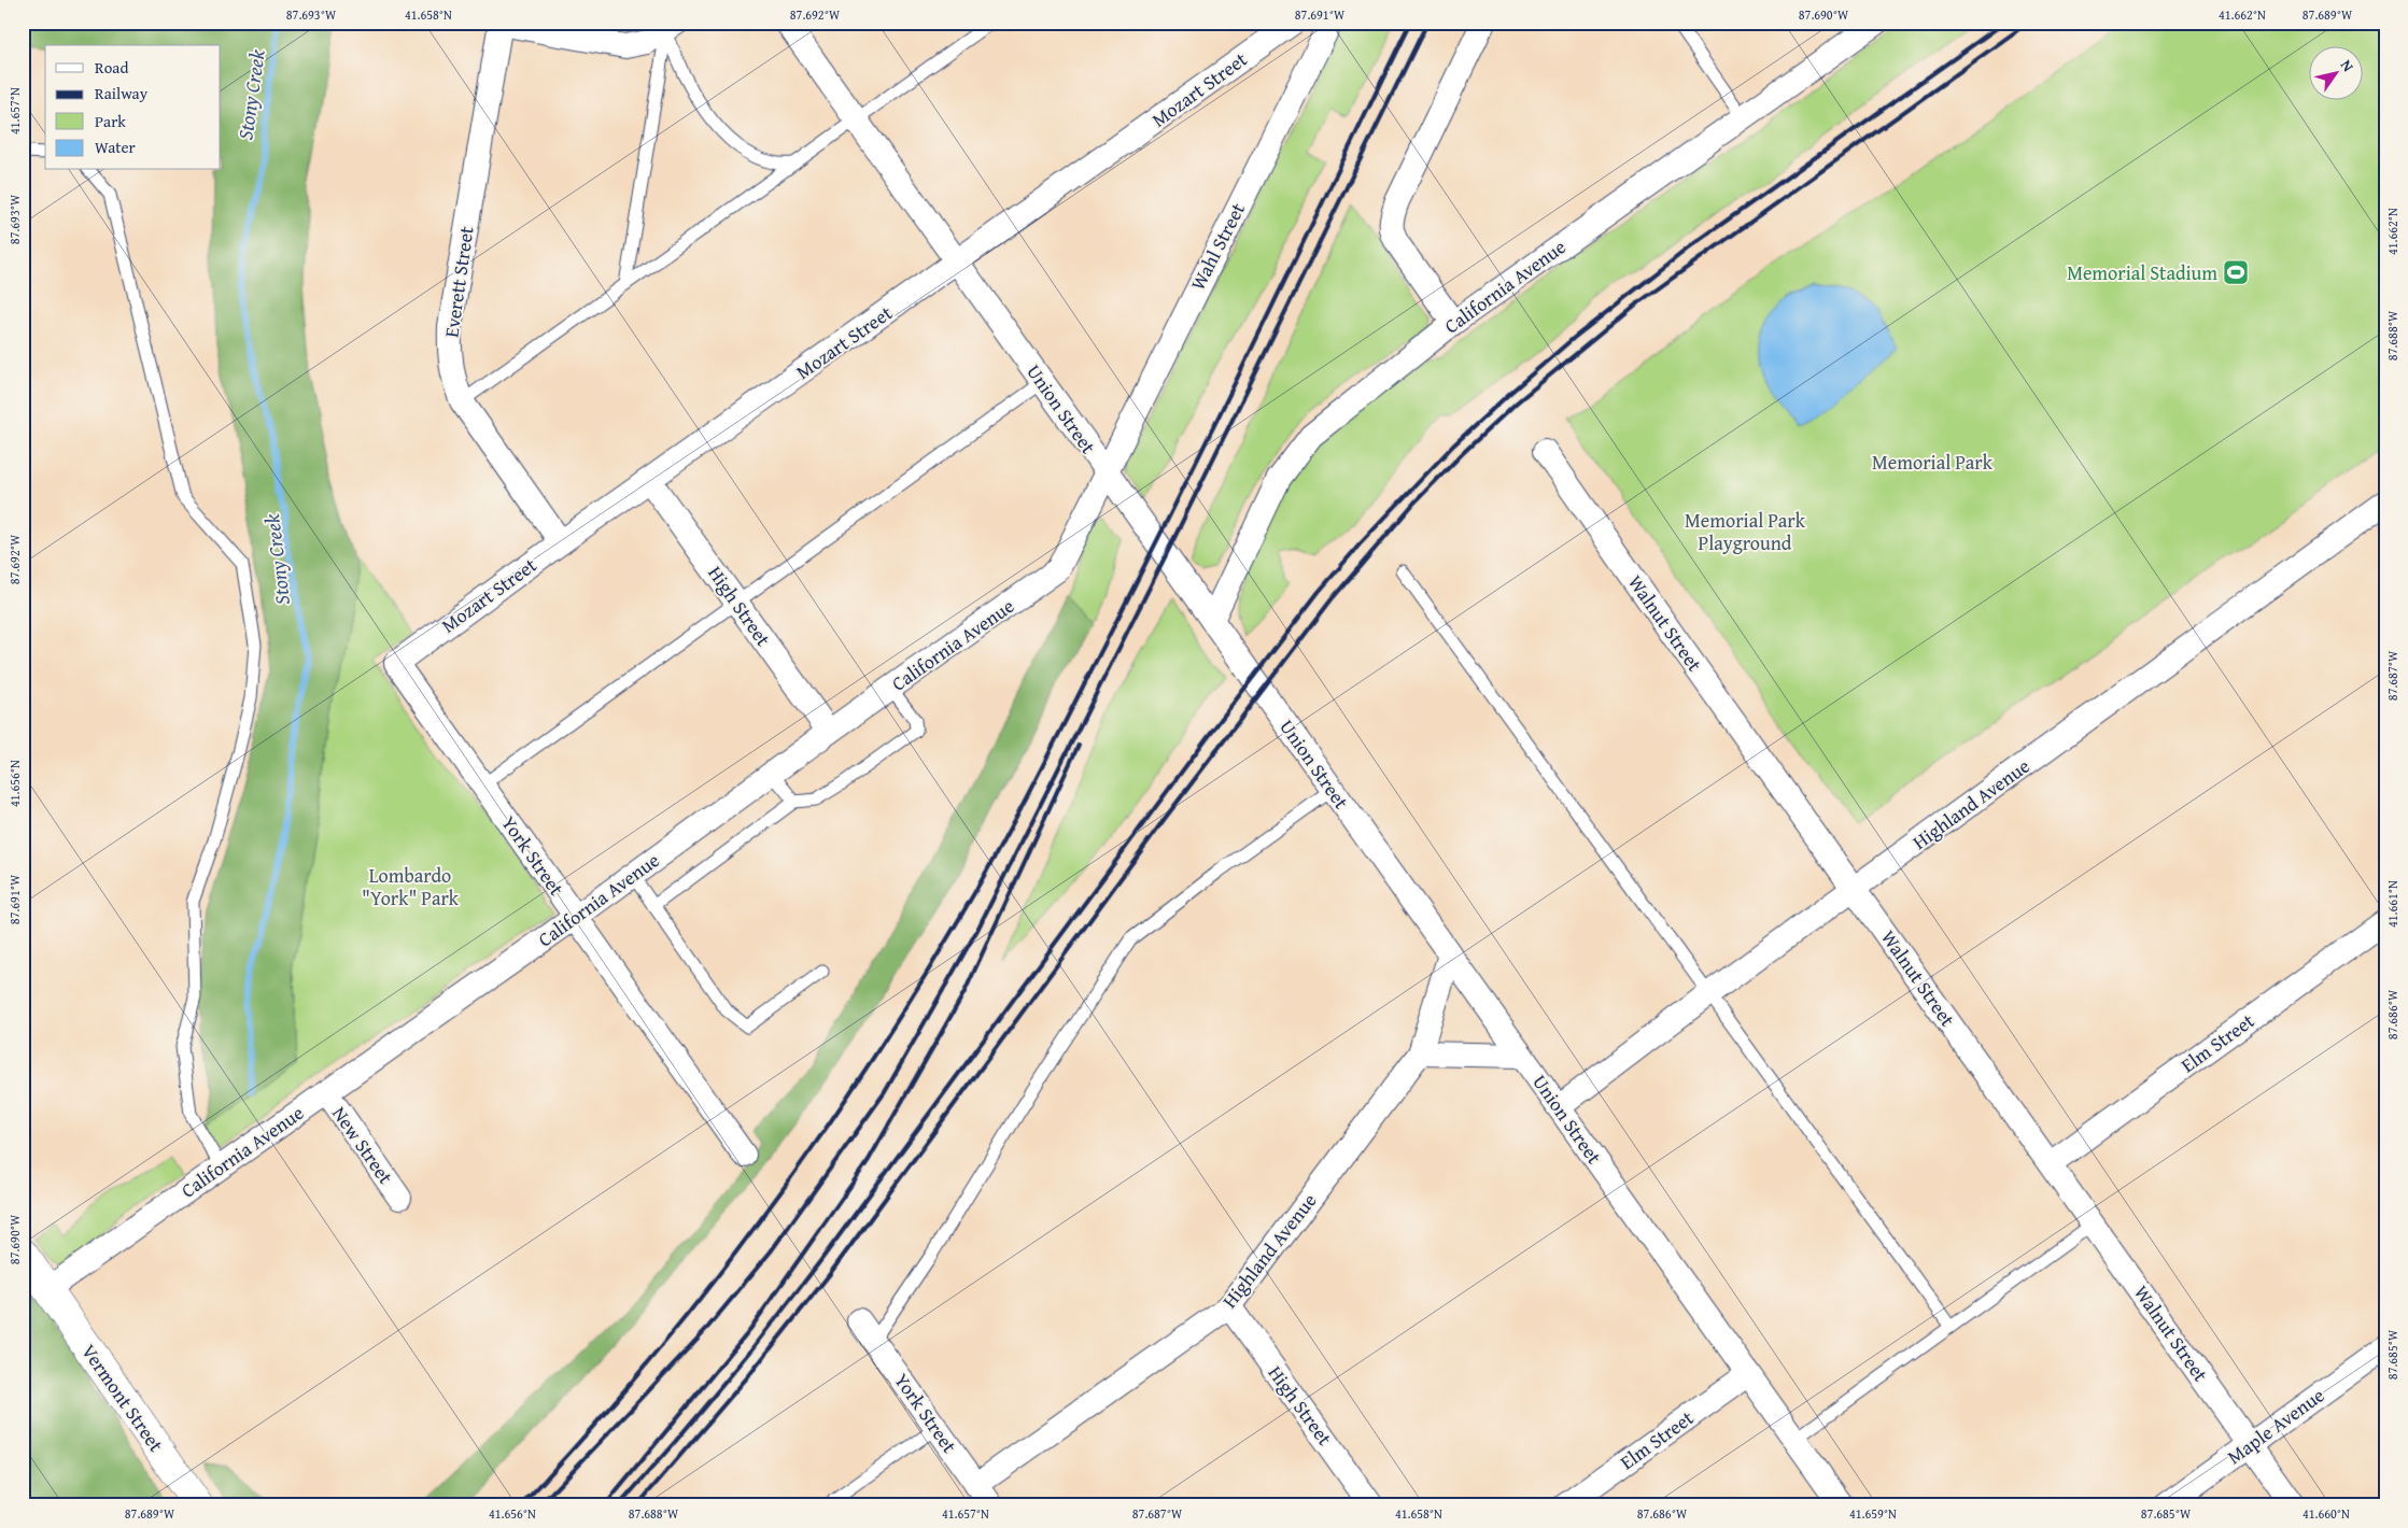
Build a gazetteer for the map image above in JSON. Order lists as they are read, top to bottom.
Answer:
{
  "streets": {
    "street": [
      "Mozart Street",
      "Wahl Street",
      "Everett Street",
      "California Avenue",
      "Union Street",
      "High Street",
      "Walnut Street",
      "Highland Avenue",
      "York Street",
      "Elm Street",
      "New Street",
      "Vermont Street",
      "Maple Avenue"
    ]
  },
  "crossings": [
    ["Mozart Street", "Everett Street"],
    ["Mozart Street", "Union Street"],
    ["Mozart Street", "High Street"],
    ["Mozart Street", "York Street"],
    ["Wahl Street", "California Avenue"],
    ["Wahl Street", "Union Street"],
    ["California Avenue", "Union Street"],
    ["California Avenue", "High Street"],
    ["California Avenue", "York Street"],
    ["California Avenue", "New Street"],
    ["California Avenue", "Vermont Street"],
    ["Union Street", "Highland Avenue"],
    ["Union Street", "Elm Street"],
    ["High Street", "Highland Avenue"],
    ["Walnut Street", "Highland Avenue"],
    ["Walnut Street", "Elm Street"],
    ["Walnut Street", "Maple Avenue"],
    ["Highland Avenue", "York Street"]
  ],
  "water": ["Stony Creek"],
  "parks": ["Memorial Park", "Memorial Park Playground", "Lombardo \"York\" Park"],
  "places": {
    "sports": ["Memorial Stadium"]
  },
  "legend": [
    "Road",
    "Railway",
    "Park",
    "Water"
  ],
  "north": "top right",
  "coordinates": [
    "87.693°W",
    "41.658°N",
    "87.692°W",
    "87.691°W",
    "87.690°W",
    "41.662°N",
    "87.689°W",
    "41.657°N",
    "87.688°W",
    "87.687°W",
    "41.656°N",
    "41.661°N",
    "87.686°W",
    "87.685°W",
    "41.659°N",
    "41.660°N"
  ]
}
